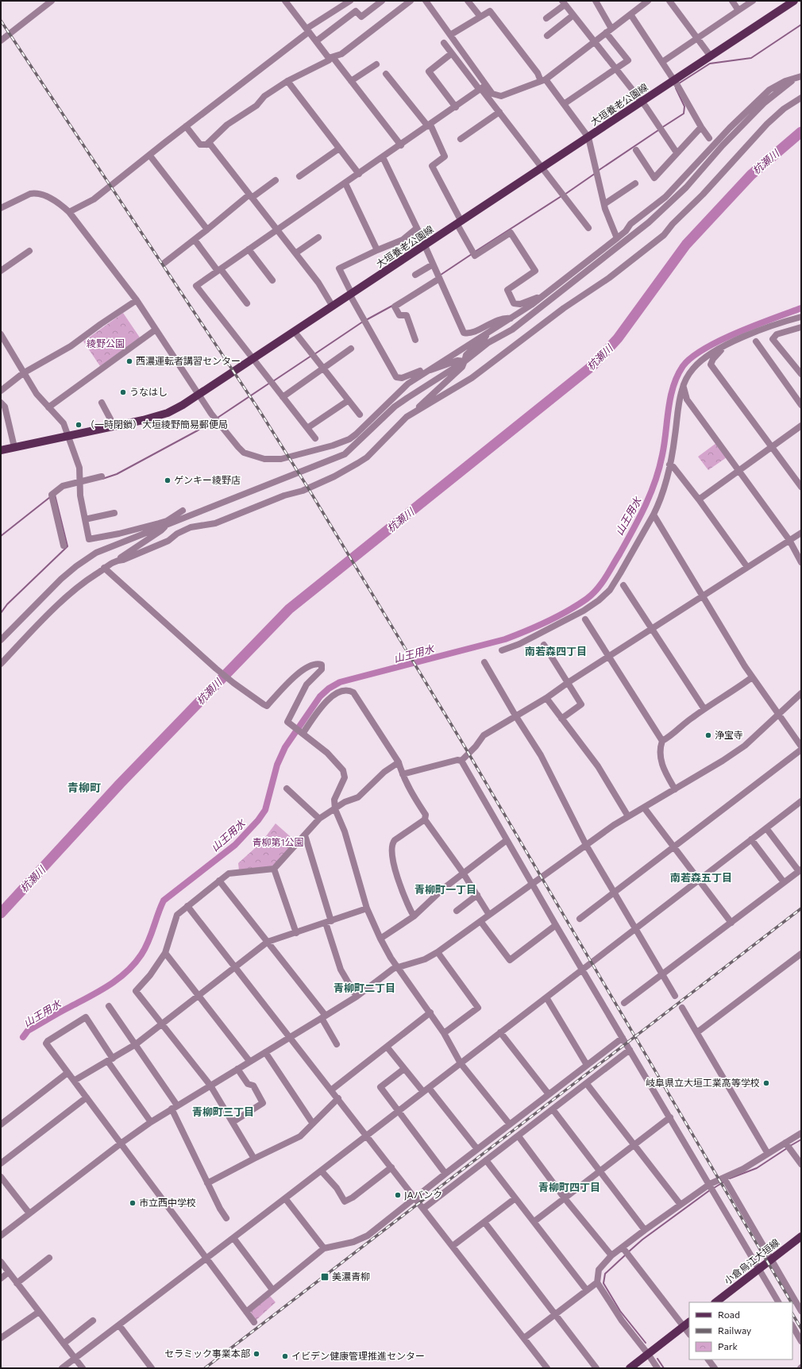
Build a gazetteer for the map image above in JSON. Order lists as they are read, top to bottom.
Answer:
{
  "streets": {
    "main road": ["大垣養老公園線", "小倉烏江大垣線"]
  },
  "districts": [
    "南若森四丁目",
    "青柳町",
    "南若森五丁目",
    "青柳町一丁目",
    "青柳町二丁目",
    "青柳町三丁目",
    "青柳町四丁目"
  ],
  "water": ["杭瀬川", "山王用水"],
  "parks": ["綾野公園", "青柳第1公園"],
  "places": {
    "other": [
      "西濃運転者講習センター",
      "うなはし",
      "（一時閉鎖）大垣綾野簡易郵便局",
      "ゲンキー綾野店",
      "浄宝寺",
      "岐阜県立大垣工業高等学校",
      "JAバンク",
      "市立西中学校",
      "セラミック事業本部",
      "イビデン健康管理推進センター"
    ],
    "transit": ["美濃青柳"]
  },
  "legend": ["Road", "Railway", "Park"]
}
